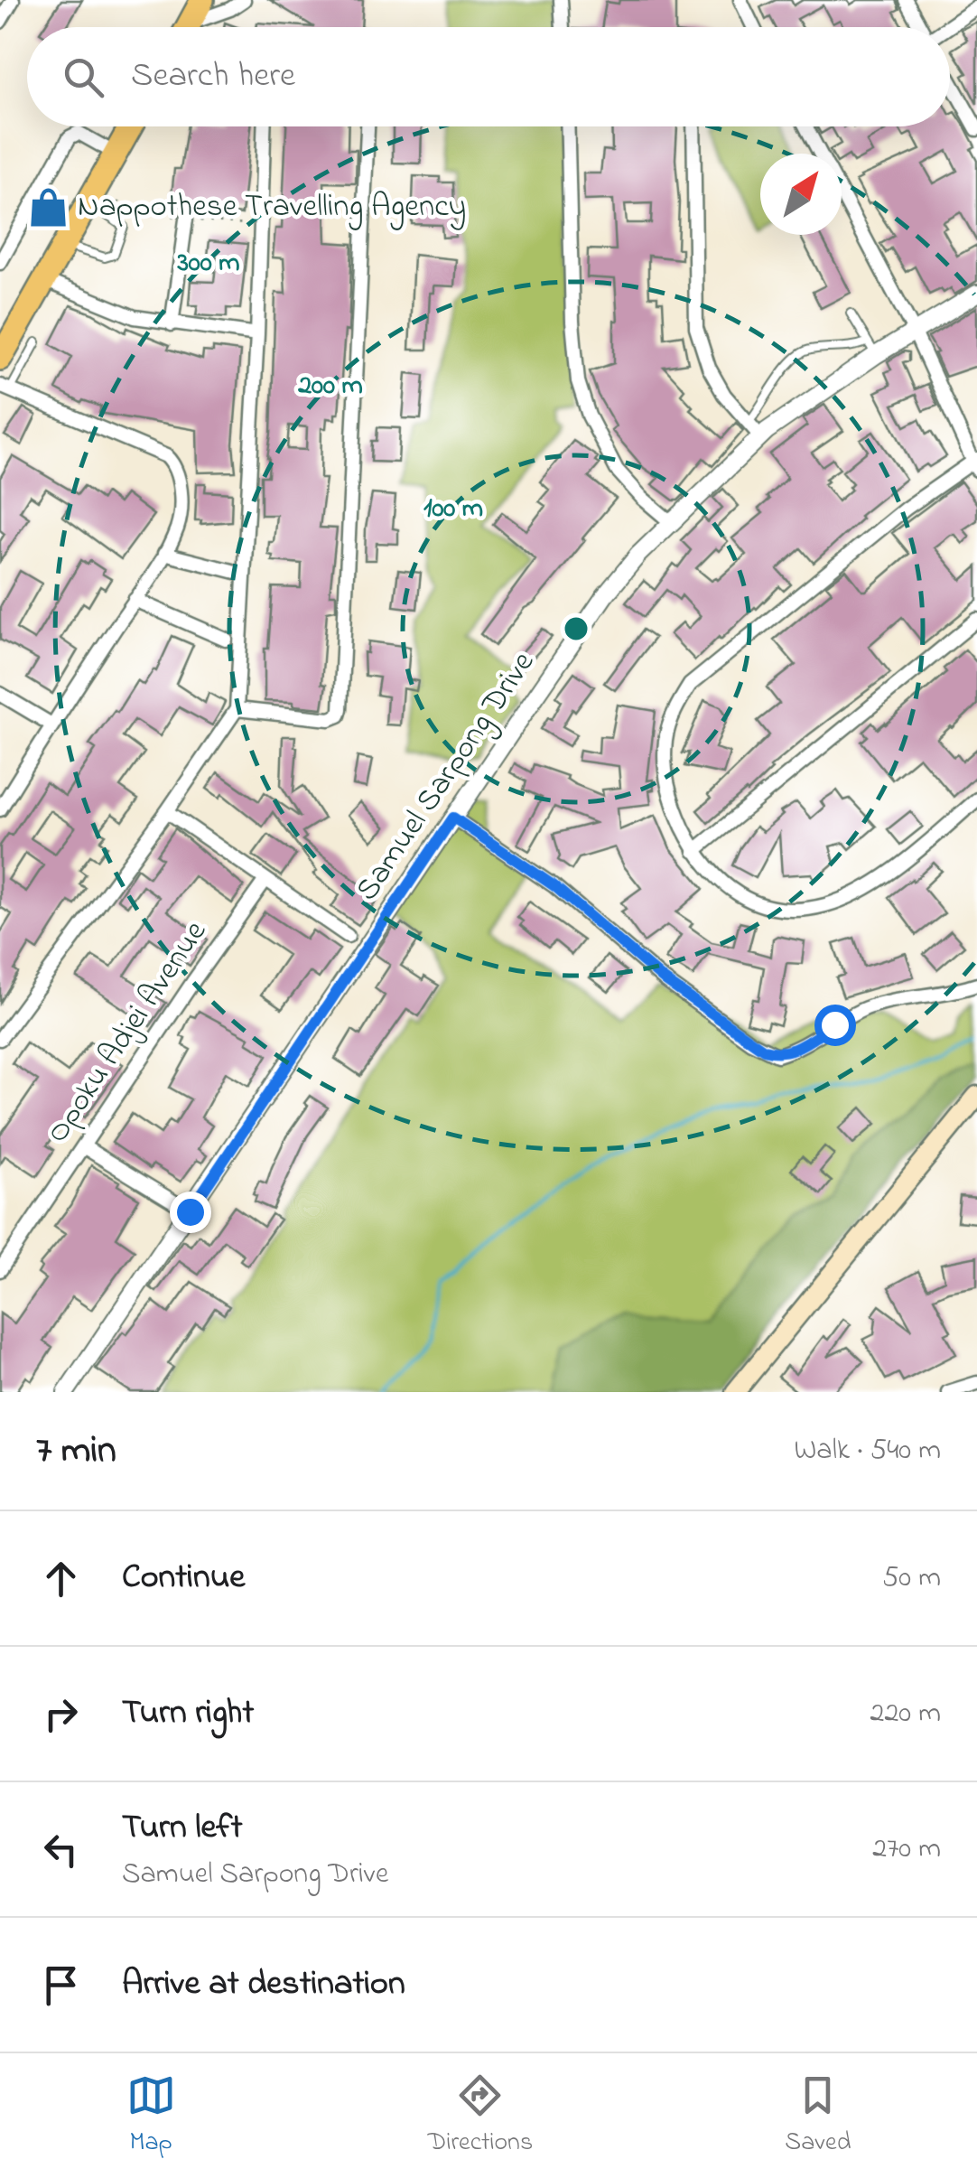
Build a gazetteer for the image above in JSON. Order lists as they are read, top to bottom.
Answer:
{
  "streets": {
    "street": ["Samuel Sarpong Drive", "Opoku Adjei Avenue"]
  },
  "places": {
    "shop": ["Nappothese Travelling Agency"]
  },
  "north": "top right",
  "page": {
    "search": "Search here",
    "heading": ["7 min", "Walk · 540 m"],
    "list": [
      ["Continue", "50 m"],
      ["Turn right", "220 m"],
      ["Turn left", "Samuel Sarpong Drive", "270 m"],
      "Arrive at destination"
    ],
    "nav": ["Map", "Directions", "Saved"]
  },
  "rings": ["300 m", "200 m", "100 m"]
}
